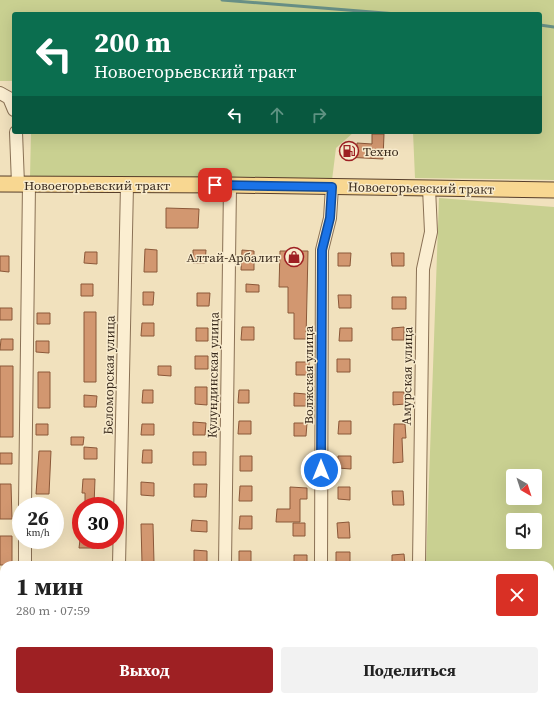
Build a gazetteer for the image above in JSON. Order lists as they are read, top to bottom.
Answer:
{
  "streets": {
    "main road": ["Новоегорьевский тракт"],
    "street": [
      "Беломорская улица",
      "Кулундинская улица",
      "Волжская улица",
      "Амурская улица"
    ]
  },
  "crossings": [
    ["Новоегорьевский тракт", "Беломорская улица"],
    ["Новоегорьевский тракт", "Кулундинская улица"],
    ["Новоегорьевский тракт", "Волжская улица"],
    ["Новоегорьевский тракт", "Амурская улица"]
  ],
  "places": {
    "fuel station": ["Техно"],
    "shop": ["Алтай-Арбалит"]
  },
  "north": "bottom right",
  "page": {
    "turn": ["200 m", "Новоегорьевский тракт"],
    "speed": "26 km/h",
    "limit": "30",
    "heading": ["1 мин", "280 m · 07:59"],
    "buttons": ["Выход", "Поделиться"]
  }
}
